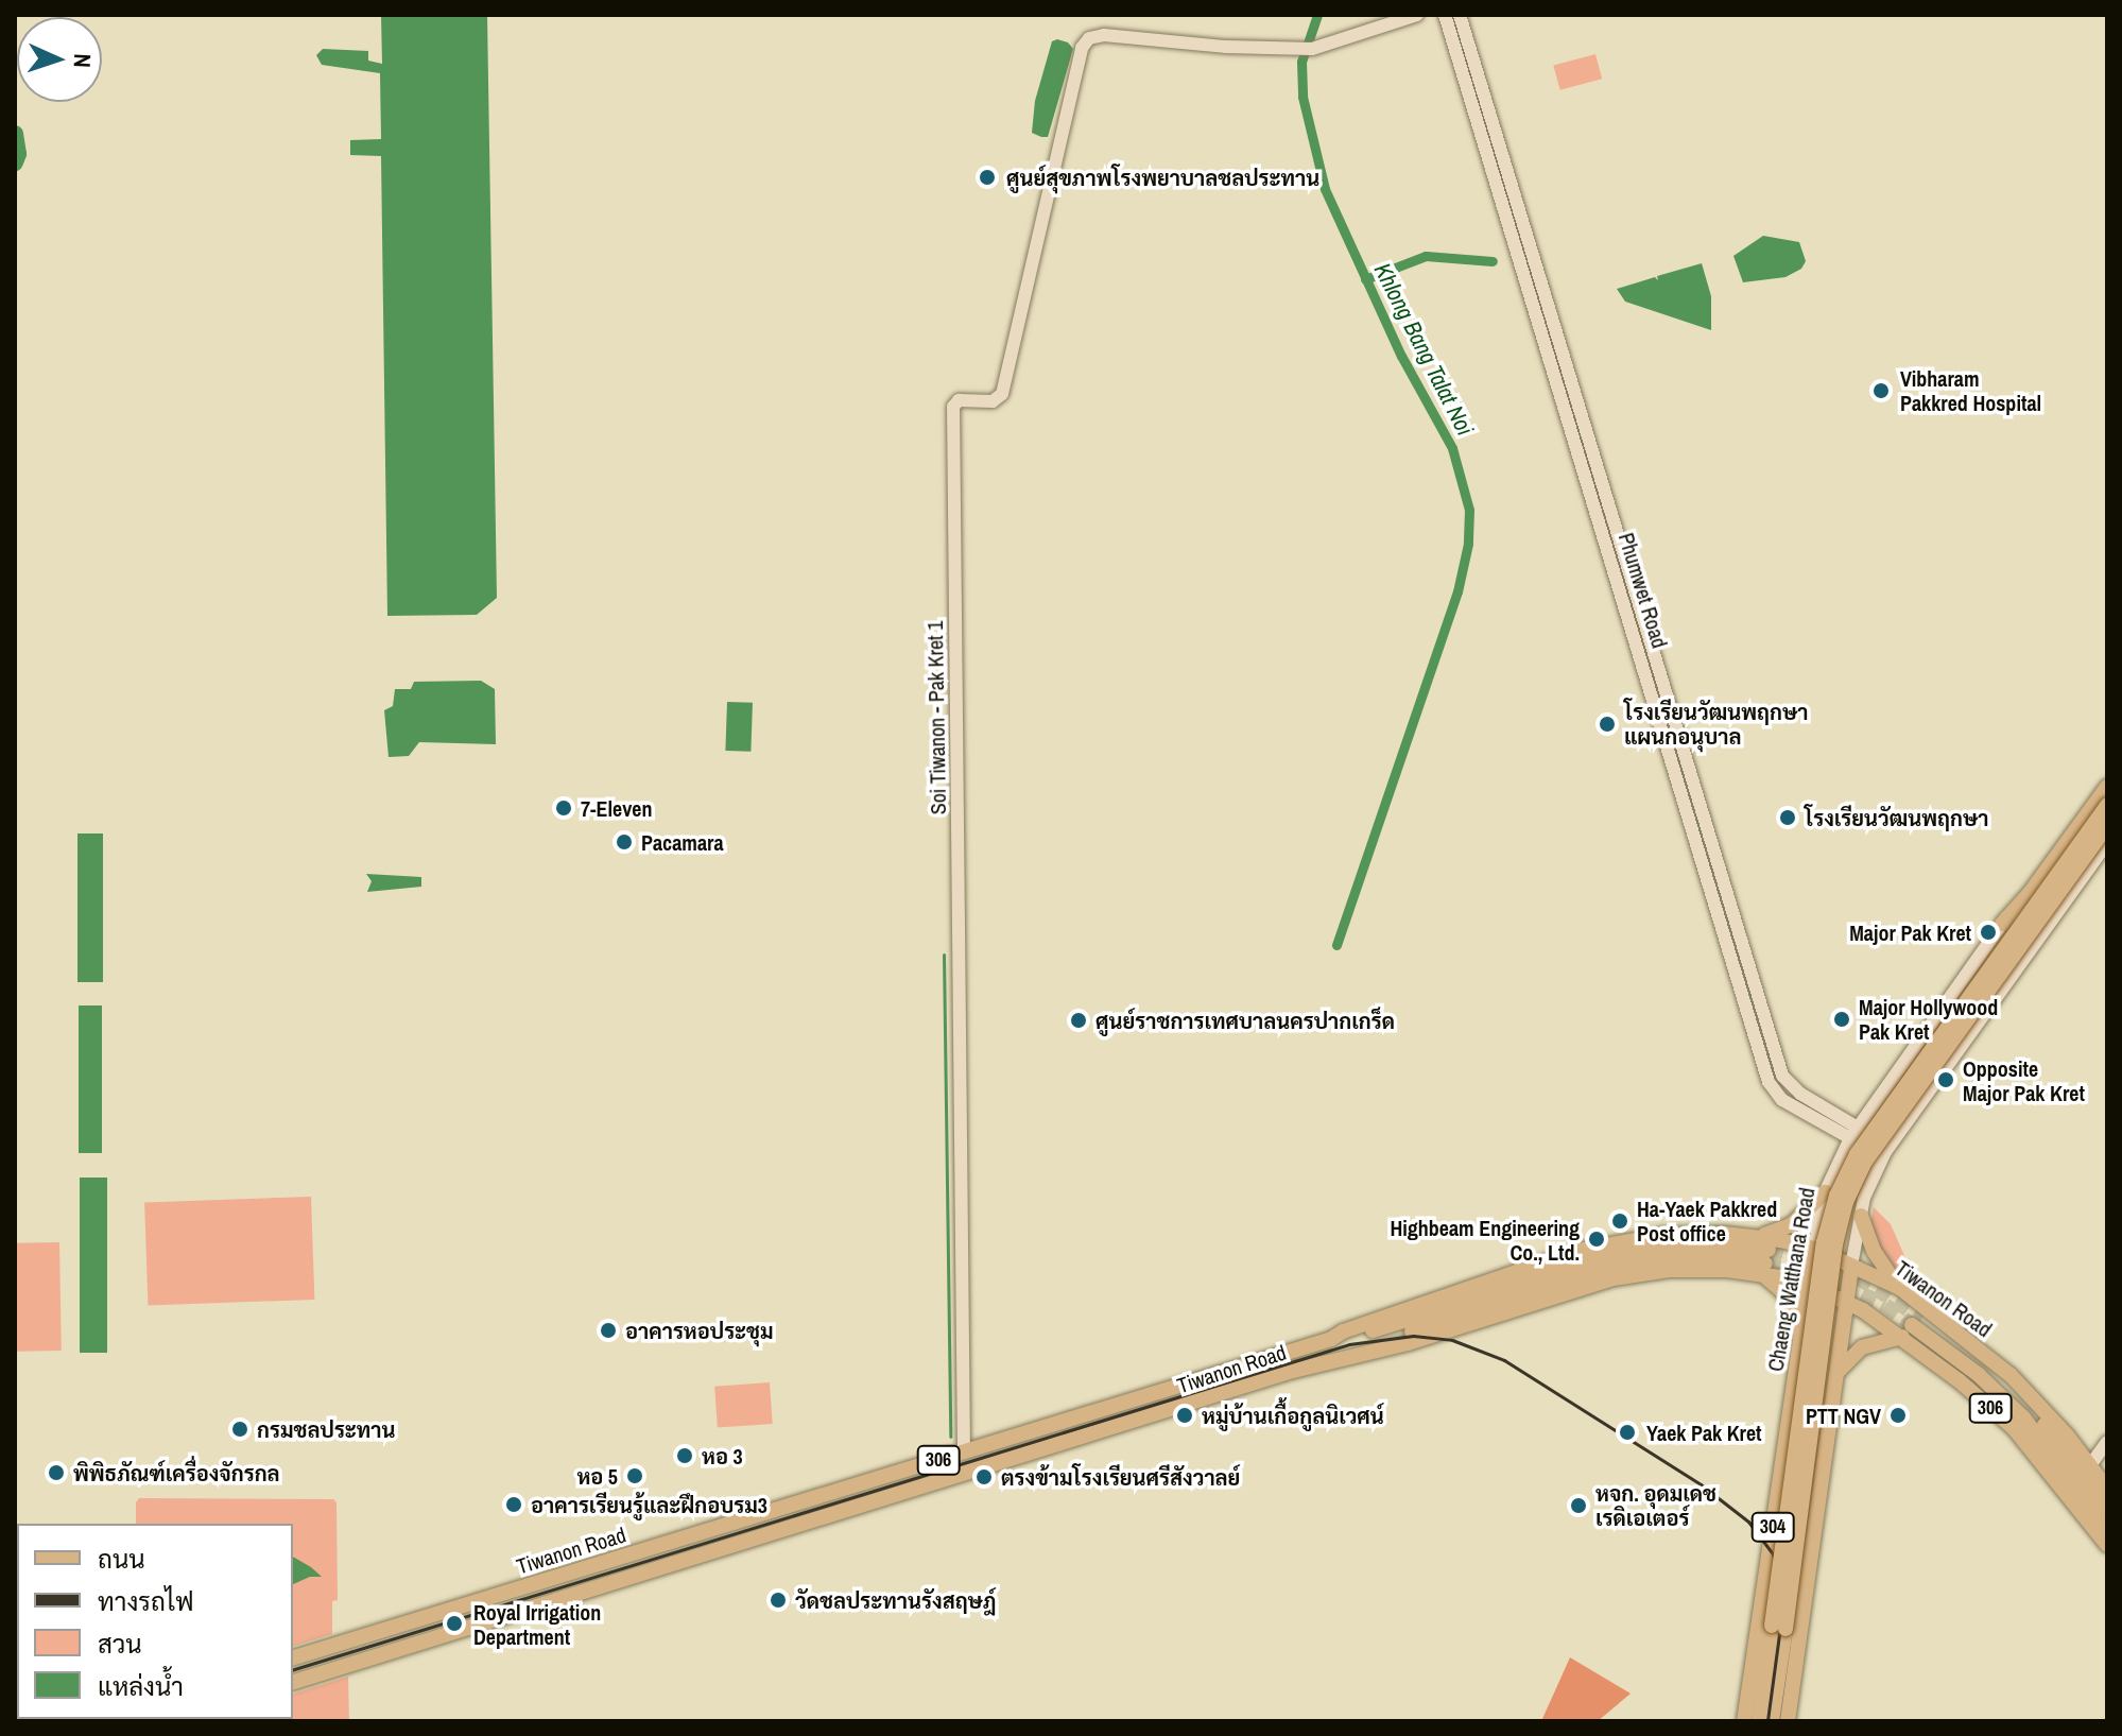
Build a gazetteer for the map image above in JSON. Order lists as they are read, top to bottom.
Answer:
{
  "streets": {
    "main road": [
      "Chaeng Watthana Road",
      "Tiwanon Road",
      "306",
      "304"
    ],
    "street": ["Phumwet Road", "Soi Tiwanon - Pak Kret 1"]
  },
  "crossings": [
    ["Phumwet Road", "Chaeng Watthana Road"],
    ["Soi Tiwanon - Pak Kret 1", "Tiwanon Road"],
    ["Chaeng Watthana Road", "Tiwanon Road"],
    ["Tiwanon Road", "306"],
    ["Tiwanon Road", "304"]
  ],
  "water": ["Khlong Bang Talat Noi"],
  "places": [
    "ศูนย์สุขภาพโรงพยาบาลชลประทาน",
    "Vibharam Pakkred Hospital",
    "โรงเรียนวัฒนพฤกษา แผนกอนุบาล",
    "7-Eleven",
    "โรงเรียนวัฒนพฤกษา",
    "Pacamara",
    "Major Pak Kret",
    "Major Hollywood Pak Kret",
    "ศูนย์ราชการเทศบาลนครปากเกร็ด",
    "Opposite Major Pak Kret",
    "Ha-Yaek Pakkred Post office",
    "Highbeam Engineering Co., Ltd.",
    "อาคารหอประชุม",
    "หมู่บ้านเกื้อกูลนิเวศน์",
    "PTT NGV",
    "กรมชลประทาน",
    "Yaek Pak Kret",
    "หอ 3",
    "พิพิธภัณฑ์เครื่องจักรกล",
    "หอ 5",
    "ตรงข้ามโรงเรียนศรีสังวาลย์",
    "อาคารเรียนรู้และฝึกอบรม3",
    "หจก. อุดมเดช เรดิเอเตอร์",
    "วัดชลประทานรังสฤษฎ์",
    "Royal Irrigation Department"
  ],
  "legend": [
    "ถนน",
    "ทางรถไฟ",
    "สวน",
    "แหล่งน้ำ"
  ],
  "north": "right"
}
